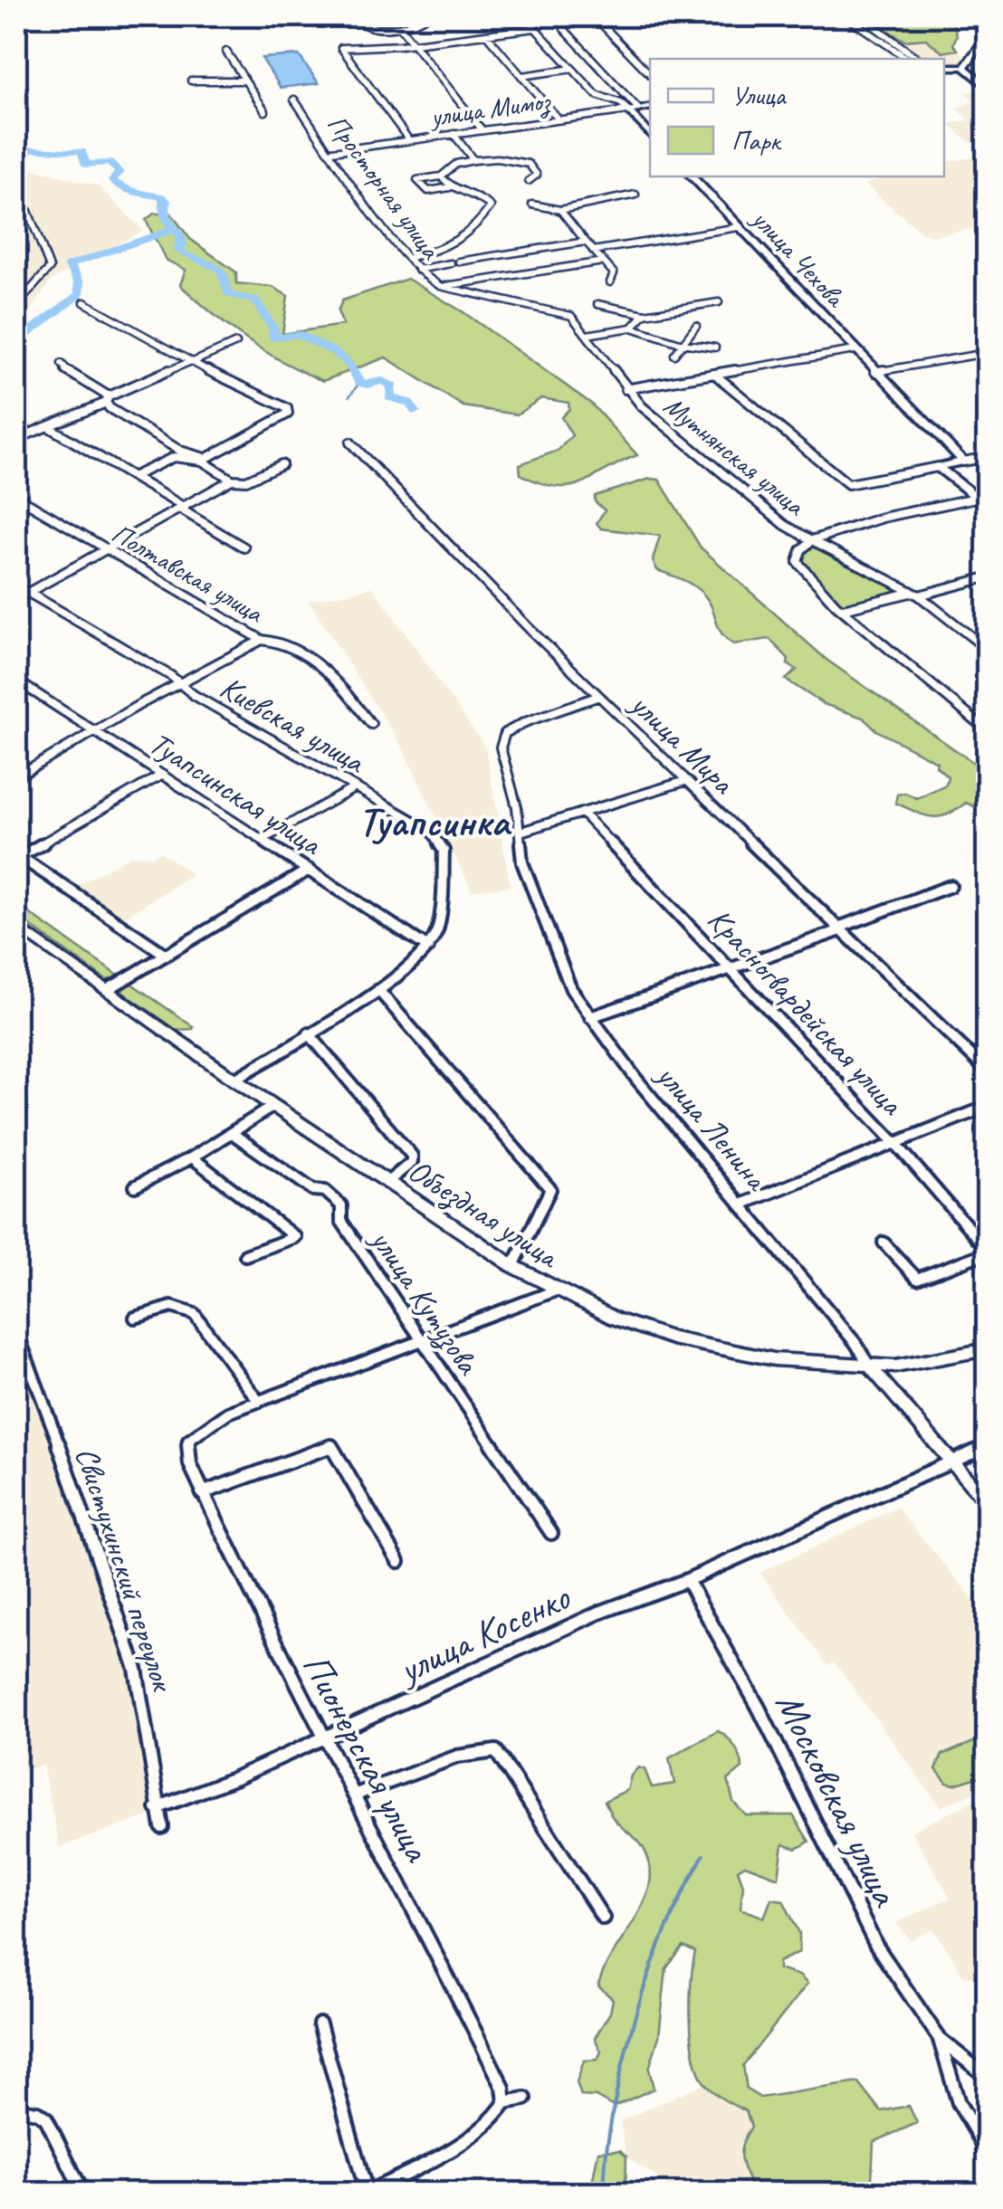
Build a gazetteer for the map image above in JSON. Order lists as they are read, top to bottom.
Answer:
{
  "streets": {
    "main road": ["Объездная улица"],
    "street": [
      "улица Мимоз",
      "Просторная улица",
      "улица Чехова",
      "Мутнянская улица",
      "Полтавская улица",
      "Киевская улица",
      "улица Мира",
      "Туапсинская улица",
      "Красногвардейская улица",
      "улица Ленина",
      "улица Кутузова",
      "Свистухинский переулок",
      "улица Косенко",
      "Пионерская улица",
      "Московская улица"
    ]
  },
  "crossings": [
    ["улица Мимоз", "Просторная улица"],
    ["Просторная улица", "Мутнянская улица"],
    ["Киевская улица", "Туапсинская улица"],
    ["улица Мира", "улица Ленина"],
    ["улица Ленина", "Объездная улица"],
    ["улица Ленина", "улица Косенко"],
    ["Свистухинский переулок", "улица Косенко"],
    ["улица Косенко", "Пионерская улица"],
    ["улица Косенко", "Московская улица"]
  ],
  "districts": ["Туапсинка"],
  "legend": ["Улица", "Парк"]
}
